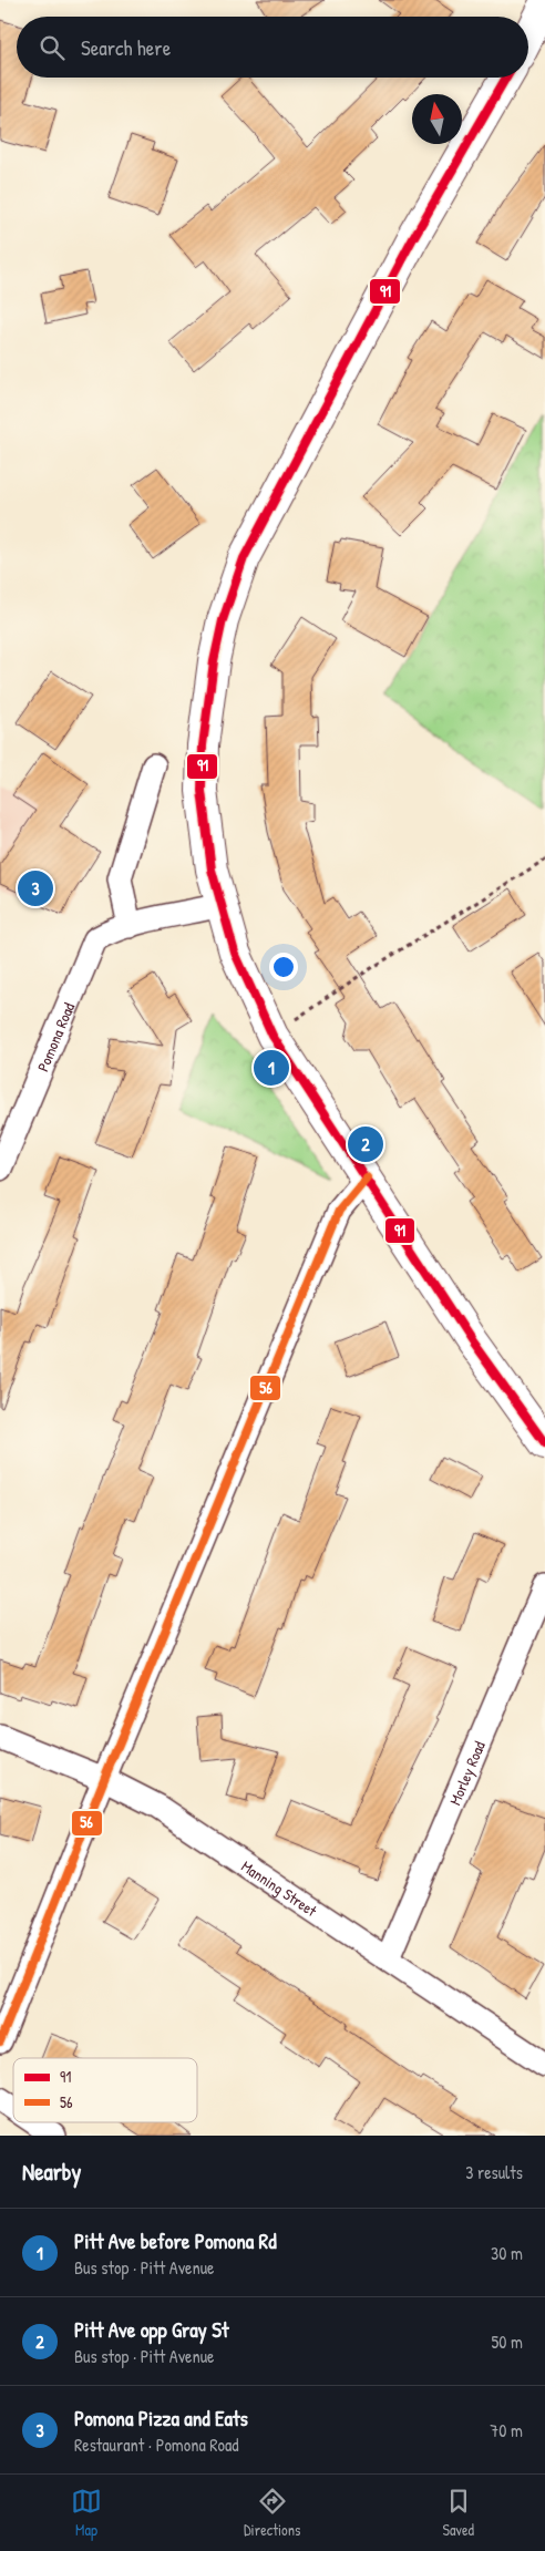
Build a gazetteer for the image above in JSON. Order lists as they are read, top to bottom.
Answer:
{
  "streets": {
    "street": ["Pomona Road", "Morley Road", "Manning Street"]
  },
  "crossings": [
    ["Morley Road", "Manning Street"]
  ],
  "lines": ["transit line 91", "transit line 56"],
  "legend": ["91", "56"],
  "north": "top",
  "page": {
    "search": "Search here",
    "pins": ["3", "1", "2"],
    "heading": ["Nearby", "3 results"],
    "list": [
      {
        "mark": "1",
        "name": "Pitt Ave before Pomona Rd",
        "note": "Bus stop · Pitt Avenue",
        "value": "30 m"
      },
      {
        "mark": "2",
        "name": "Pitt Ave opp Gray St",
        "note": "Bus stop · Pitt Avenue",
        "value": "50 m"
      },
      {
        "mark": "3",
        "name": "Pomona Pizza and Eats",
        "note": "Restaurant · Pomona Road",
        "value": "70 m"
      }
    ],
    "nav": ["Map", "Directions", "Saved"]
  }
}
